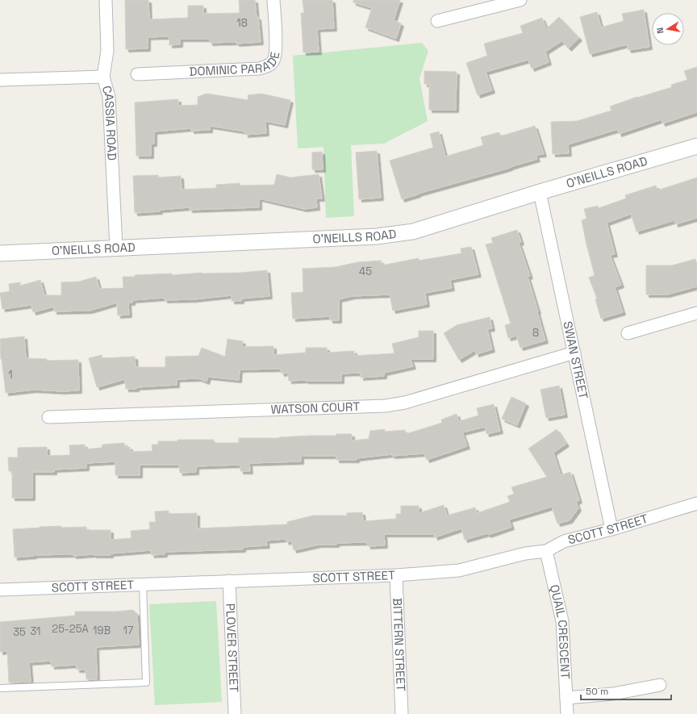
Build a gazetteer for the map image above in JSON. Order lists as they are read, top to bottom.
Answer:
{
  "streets": {
    "street": [
      "DOMINIC PARADE",
      "CASSIA ROAD",
      "O'NEILLS ROAD",
      "SWAN STREET",
      "WATSON COURT",
      "SCOTT STREET",
      "QUAIL CRESCENT",
      "BITTERN STREET",
      "PLOVER STREET"
    ]
  },
  "crossings": [
    ["CASSIA ROAD", "O'NEILLS ROAD"],
    ["O'NEILLS ROAD", "SWAN STREET"],
    ["SWAN STREET", "WATSON COURT"],
    ["SWAN STREET", "SCOTT STREET"],
    ["SCOTT STREET", "QUAIL CRESCENT"],
    ["SCOTT STREET", "BITTERN STREET"],
    ["SCOTT STREET", "PLOVER STREET"]
  ],
  "house_numbers": [
    "18",
    "45",
    "8",
    "1",
    "25-25A",
    "19B",
    "17",
    "31",
    "35"
  ],
  "scale_bar": "50 m",
  "north": "left"
}
